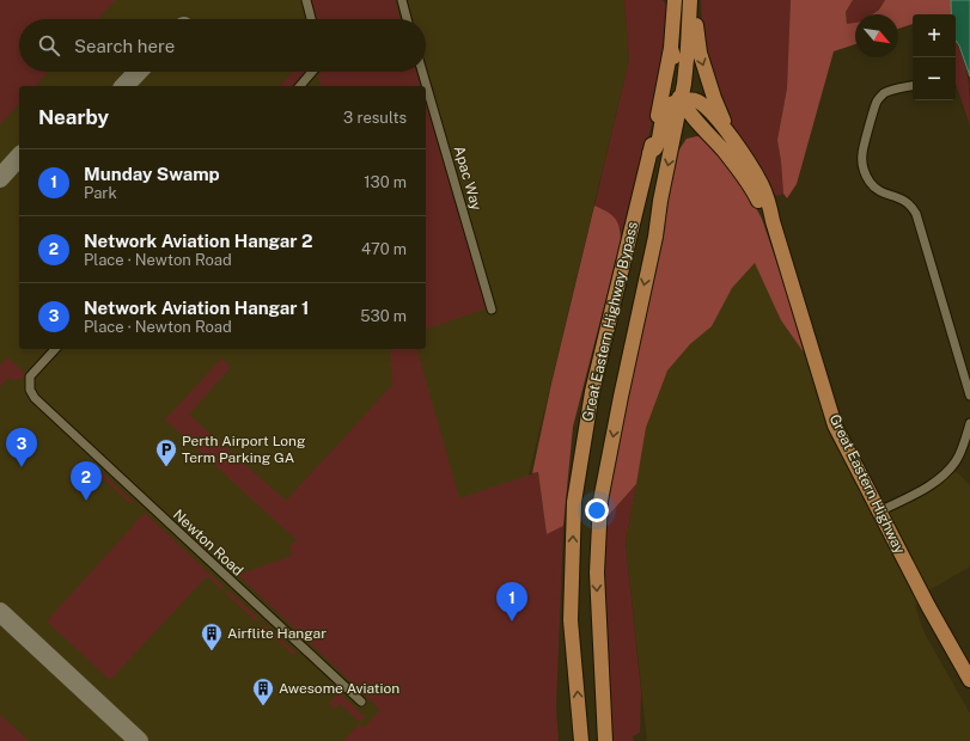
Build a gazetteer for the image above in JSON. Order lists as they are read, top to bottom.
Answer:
{
  "streets": {
    "highway": ["Great Eastern Highway Bypass", "Great Eastern Highway"],
    "street": ["Apac Way", "Newton Road"]
  },
  "crossings": [
    ["Great Eastern Highway Bypass", "Great Eastern Highway"]
  ],
  "places": {
    "parking": ["Perth Airport Long Term Parking GA"],
    "building": ["Airflite Hangar", "Awesome Aviation"]
  },
  "north": "bottom right",
  "page": {
    "map_buttons": ["+", "−"],
    "search": "Search here",
    "heading": ["Nearby", "3 results"],
    "list": [
      {
        "mark": "1",
        "name": "Munday Swamp",
        "note": "Park",
        "value": "130 m"
      },
      {
        "mark": "2",
        "name": "Network Aviation Hangar 2",
        "note": "Place · Newton Road",
        "value": "470 m"
      },
      {
        "mark": "3",
        "name": "Network Aviation Hangar 1",
        "note": "Place · Newton Road",
        "value": "530 m"
      }
    ],
    "pins": ["3", "2", "1"]
  }
}
